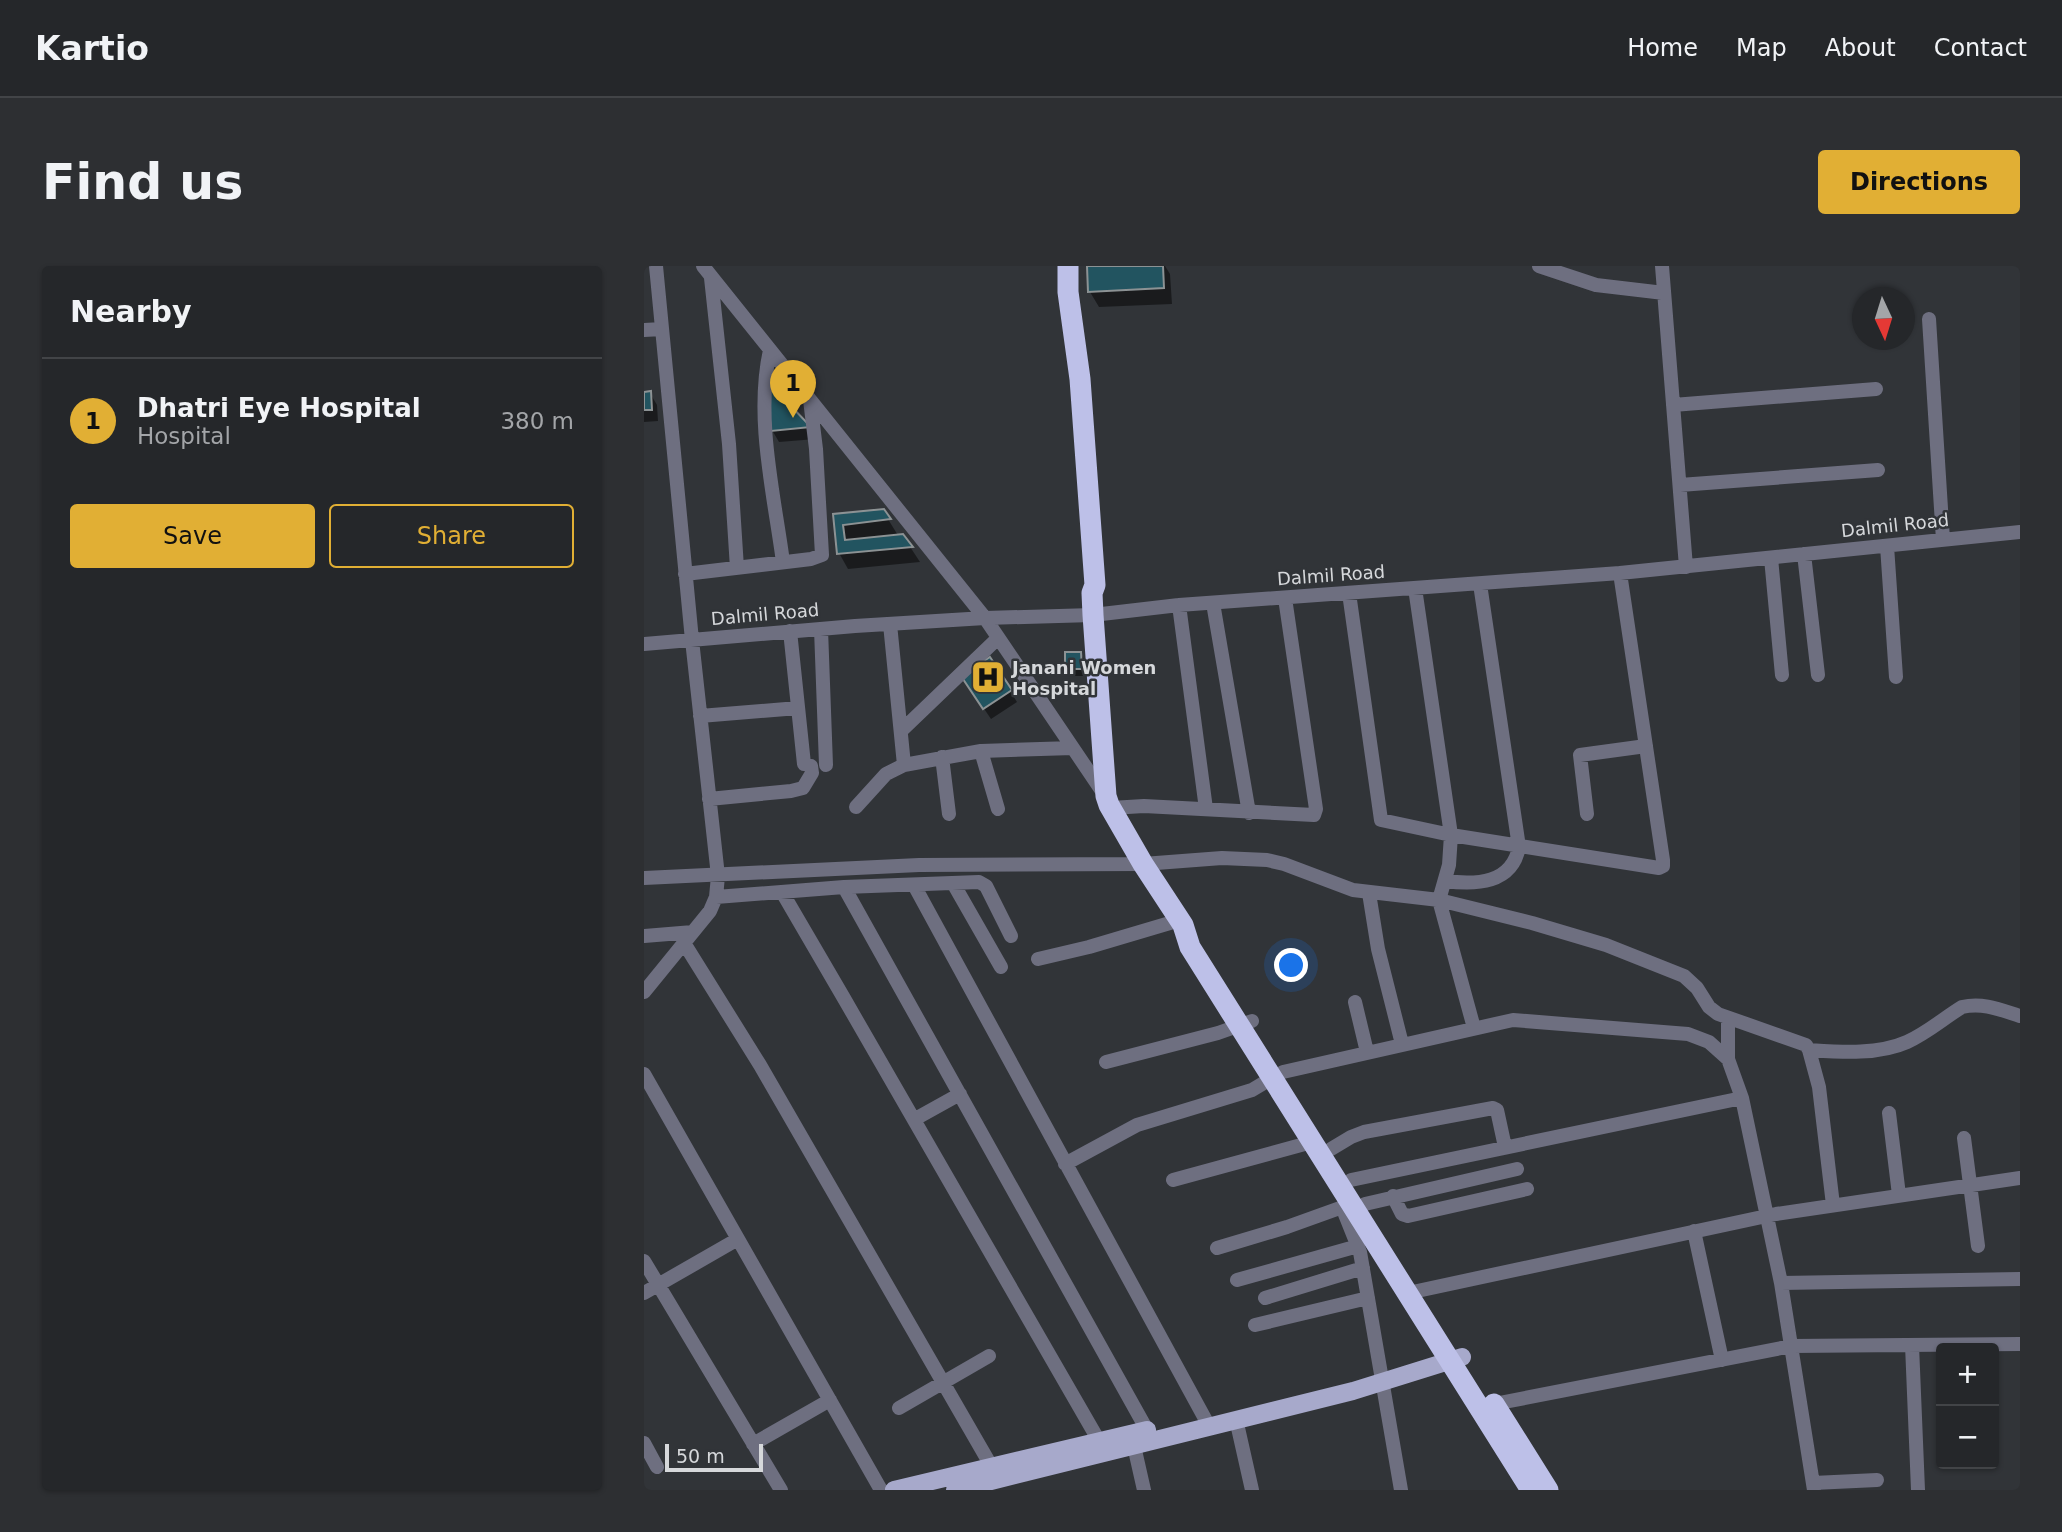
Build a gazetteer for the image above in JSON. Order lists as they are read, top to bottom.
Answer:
{
  "streets": {
    "street": ["Dalmil Road"]
  },
  "places": {
    "hospital": ["Janani Women Hospital"]
  },
  "scale_bar": "50 m",
  "north": "bottom",
  "page": {
    "header": "Kartio",
    "nav": [
      "Home",
      "Map",
      "About",
      "Contact"
    ],
    "buttons": [
      "Directions",
      ["Save", "Share"]
    ],
    "title": "Find us",
    "heading": "Nearby",
    "list": [
      {
        "mark": "1",
        "name": "Dhatri Eye Hospital",
        "note": "Hospital",
        "value": "380 m"
      }
    ],
    "pins": "1",
    "map_buttons": ["+", "−"],
    "scale": "50 m"
  }
}
